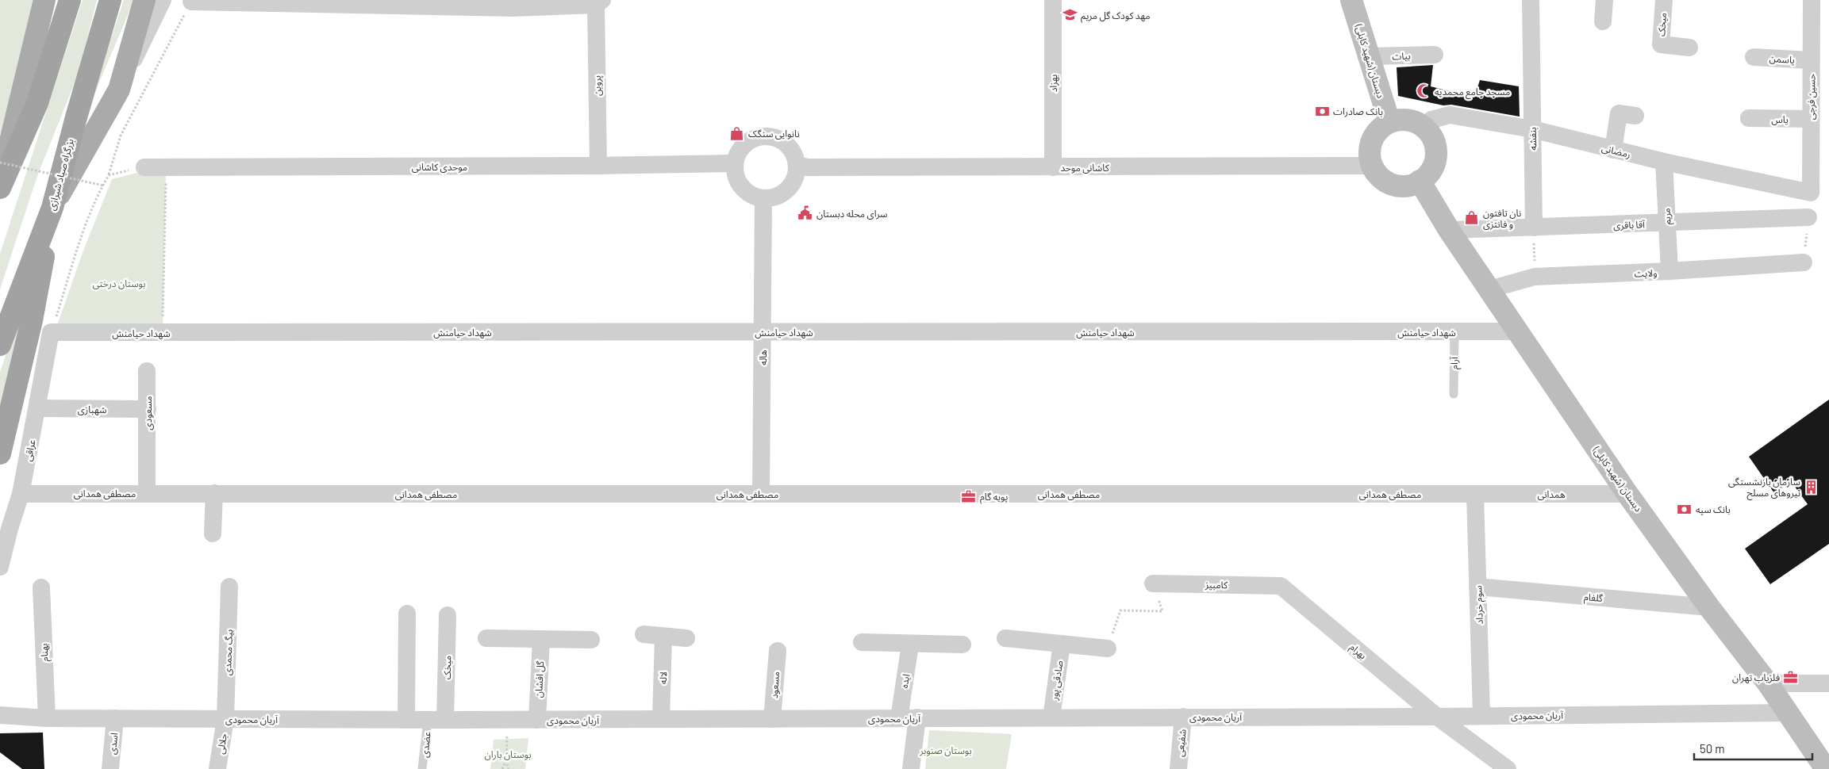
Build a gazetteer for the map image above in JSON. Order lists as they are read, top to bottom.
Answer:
{
  "streets": {
    "highway": ["بزرگراه صیاد شیرازی"],
    "main road": ["دبستان (شهید کابلی)"],
    "street": [
      "میخک",
      "بیات",
      "یاسمن",
      "بهزاد",
      "پروین",
      "حسین فرجی",
      "یاس",
      "بنفشه",
      "رمضانی",
      "موحدی کاشانی",
      "کاشانی موحد",
      "مریم",
      "آقا باقری",
      "ولایت",
      "شهداد حیامنش",
      "هاله",
      "شهبازی",
      "مسعودی",
      "عراقی",
      "مصطفی همدانی",
      "همدانی",
      "کامبیز",
      "گلفام",
      "سوم خرداد",
      "بهرام",
      "بهنام",
      "بیگ محمدی",
      "لاله",
      "گل افشان",
      "صادقی پور",
      "ایده",
      "مسعود",
      "آریان محمودی",
      "شفیعی",
      "اسدی",
      "جلالی"
    ],
    "lane": ["آرام", "عضدی"]
  },
  "crossings": [
    ["میخک", "آریان محمودی"],
    ["میخک", "عضدی"],
    ["بیات", "دبستان (شهید کابلی)"],
    ["یاسمن", "حسین فرجی"],
    ["دبستان (شهید کابلی)", "رمضانی"],
    ["دبستان (شهید کابلی)", "کاشانی موحد"],
    ["دبستان (شهید کابلی)", "آقا باقری"],
    ["دبستان (شهید کابلی)", "ولایت"],
    ["دبستان (شهید کابلی)", "شهداد حیامنش"],
    ["دبستان (شهید کابلی)", "همدانی"],
    ["دبستان (شهید کابلی)", "گلفام"],
    ["دبستان (شهید کابلی)", "آریان محمودی"],
    ["بهزاد", "کاشانی موحد"],
    ["پروین", "موحدی کاشانی"],
    ["حسین فرجی", "یاس"],
    ["حسین فرجی", "رمضانی"],
    ["بنفشه", "رمضانی"],
    ["بنفشه", "آقا باقری"],
    ["رمضانی", "کاشانی موحد"],
    ["رمضانی", "مریم"],
    ["موحدی کاشانی", "کاشانی موحد"],
    ["موحدی کاشانی", "هاله"],
    ["کاشانی موحد", "هاله"],
    ["مریم", "آقا باقری"],
    ["مریم", "ولایت"],
    ["شهداد حیامنش", "هاله"],
    ["شهداد حیامنش", "آرام"],
    ["شهداد حیامنش", "عراقی"],
    ["هاله", "مصطفی همدانی"],
    ["شهبازی", "مسعودی"],
    ["شهبازی", "عراقی"],
    ["مسعودی", "مصطفی همدانی"],
    ["عراقی", "مصطفی همدانی"],
    ["مصطفی همدانی", "همدانی"],
    ["مصطفی همدانی", "سوم خرداد"],
    ["همدانی", "سوم خرداد"],
    ["کامبیز", "بهرام"],
    ["گلفام", "سوم خرداد"],
    ["سوم خرداد", "آریان محمودی"],
    ["بهرام", "آریان محمودی"],
    ["بهنام", "آریان محمودی"],
    ["بیگ محمدی", "آریان محمودی"],
    ["بیگ محمدی", "جلالی"],
    ["لاله", "آریان محمودی"],
    ["گل افشان", "آریان محمودی"],
    ["صادقی پور", "آریان محمودی"],
    ["ایده", "آریان محمودی"],
    ["مسعود", "آریان محمودی"],
    ["آریان محمودی", "شفیعی"],
    ["آریان محمودی", "اسدی"],
    ["آریان محمودی", "جلالی"],
    ["آریان محمودی", "عضدی"]
  ],
  "parks": ["بوستان درختی", "بوستان صنوبر", "بوستان باران"],
  "places": {
    "school or university": ["مهد کودک گل مریم"],
    "mosque": ["مسجد جامع محمدیه"],
    "bank": ["بانک صادرات", "بانک سپه"],
    "shop": ["نانوایی سنگک", "نان تافتون و فانتزی"],
    "public building": ["سرای محله دبستان"],
    "building": ["سازمان بازنشستگی نیروهای مسلح"],
    "office": ["پویه گام", "فلزیاب تهران"]
  },
  "scale_bar": "50 m"
}
